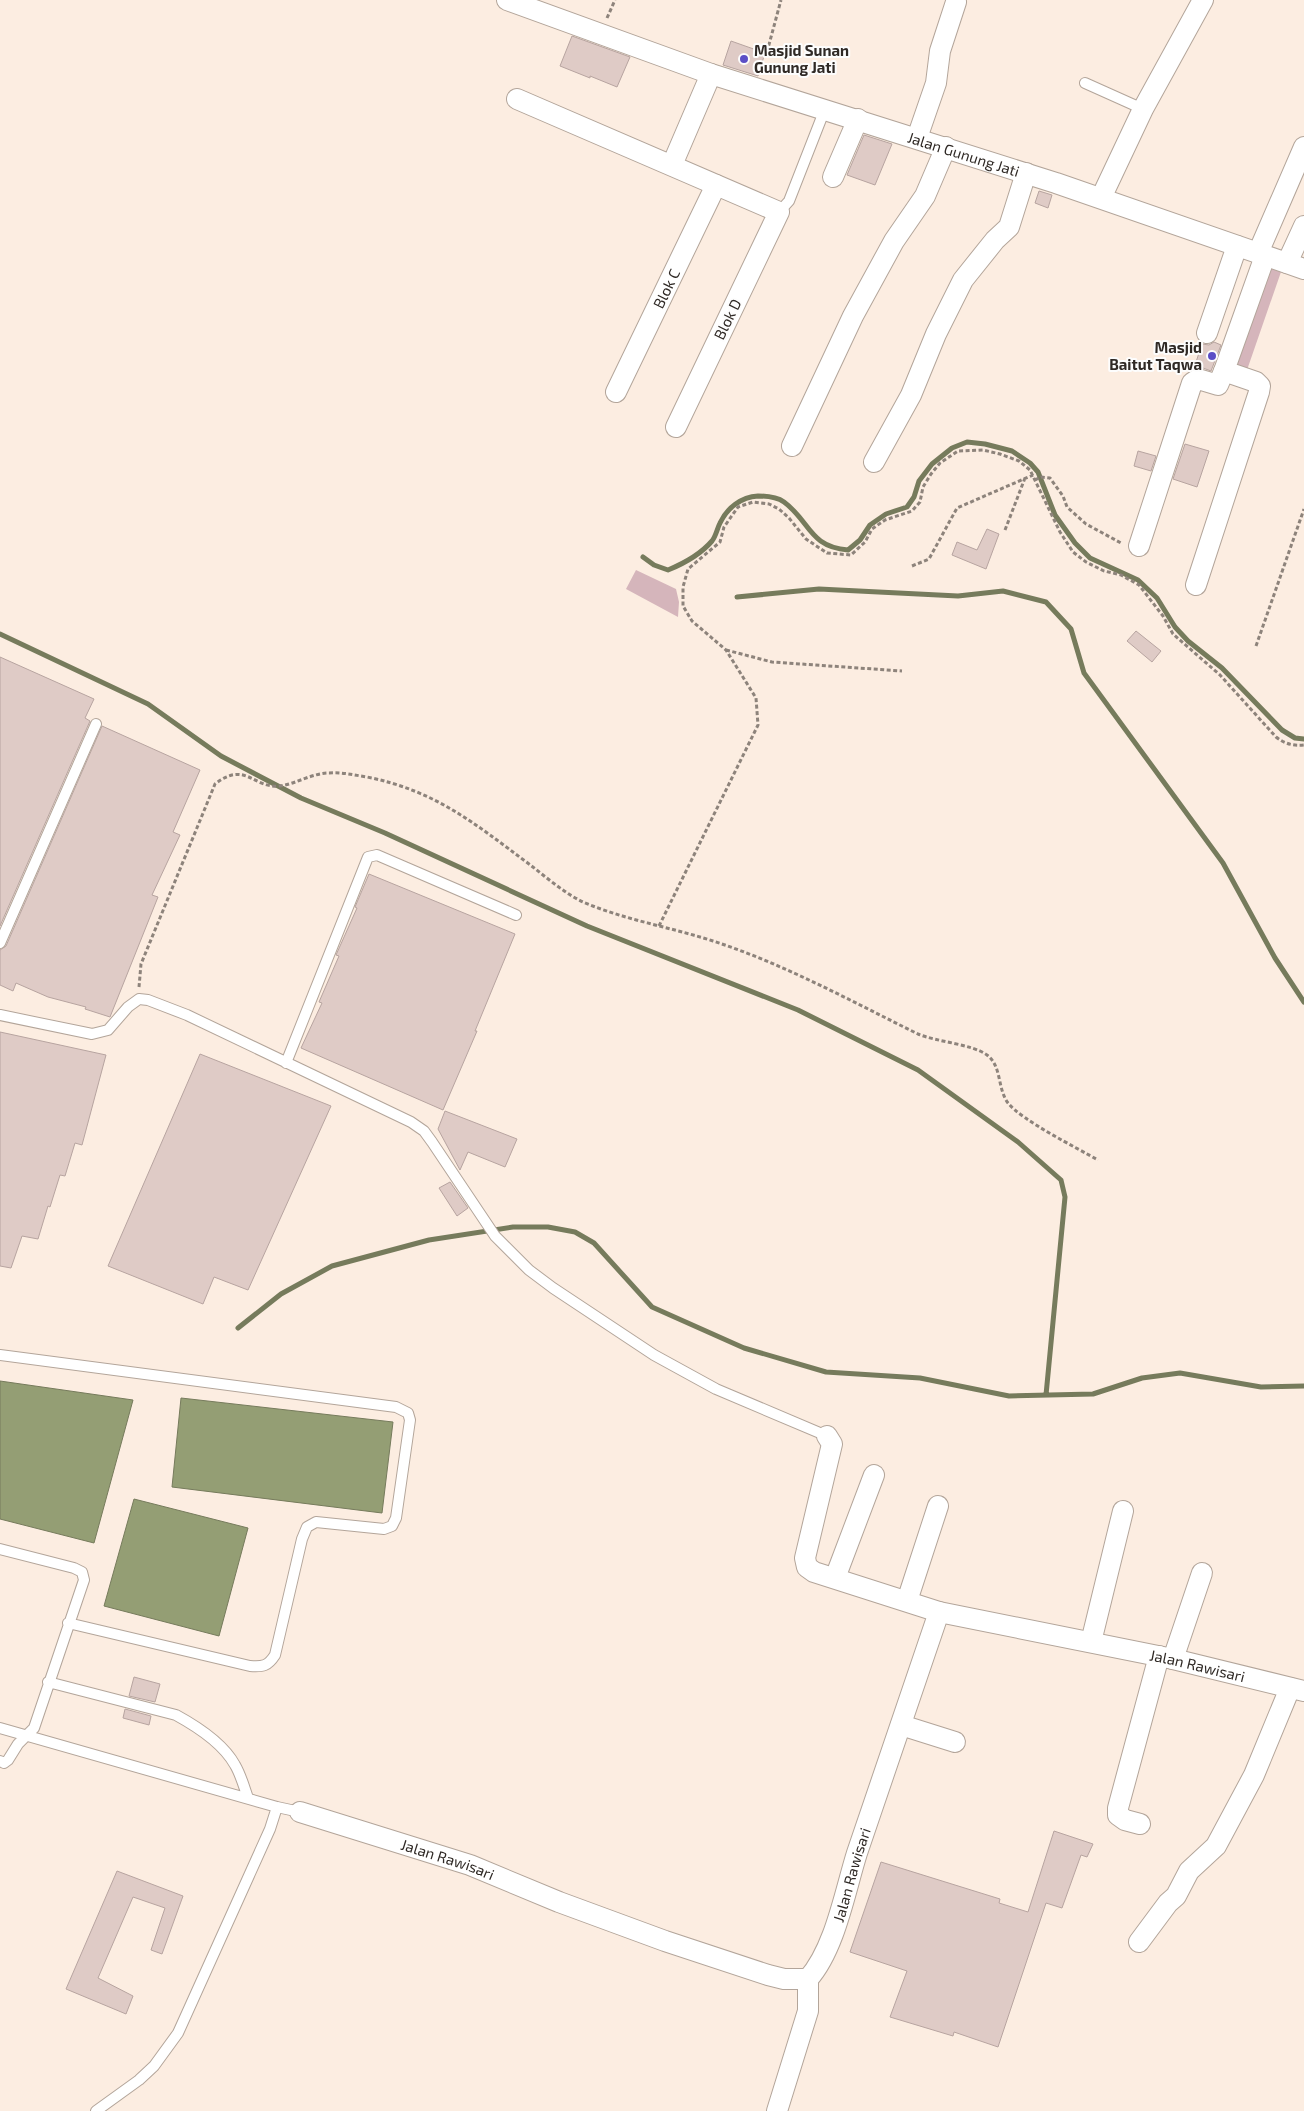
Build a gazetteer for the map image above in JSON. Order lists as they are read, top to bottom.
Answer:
{
  "streets": {
    "street": [
      "Jalan Gunung Jati",
      "Blok C",
      "Blok D",
      "Jalan Rawisari"
    ]
  },
  "places": ["Masjid Sunan Gunung Jati", "Masjid Baitut Taqwa"]
}
